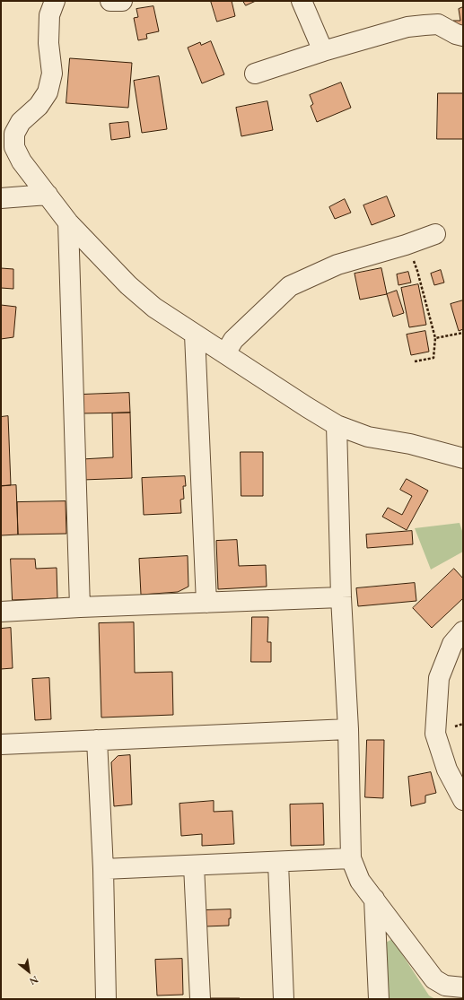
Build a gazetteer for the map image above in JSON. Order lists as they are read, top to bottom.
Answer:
{
  "north": "bottom right"
}
